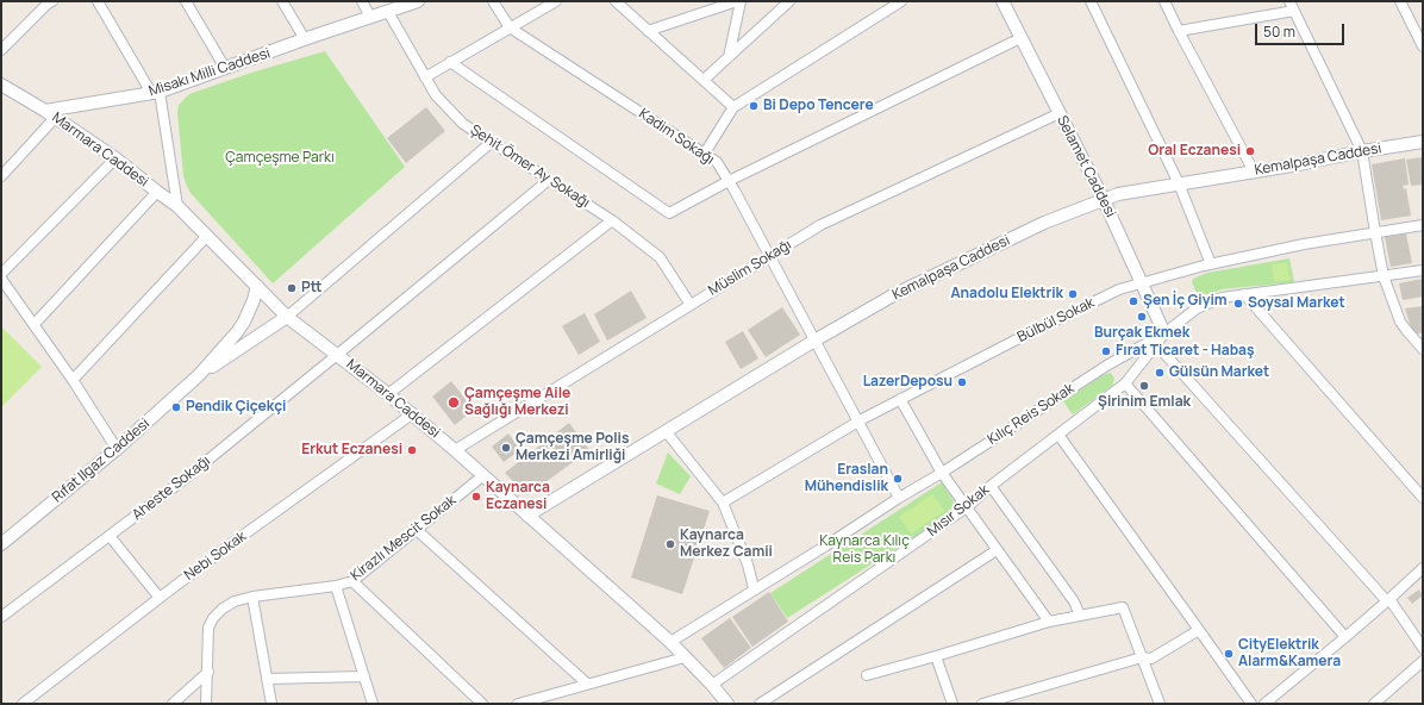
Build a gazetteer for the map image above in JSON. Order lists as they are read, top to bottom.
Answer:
{
  "streets": {
    "street": [
      "Misakı Milli Caddesi",
      "Kadim Sokağı",
      "Marmara Caddesi",
      "Kemalpaşa Caddesi",
      "Şehit Ömer Ay Sokağı",
      "Selamet Caddesi",
      "Müslim Sokağı",
      "Bülbül Sokak",
      "Kılıç Reis Sokak",
      "Rıfat Ilgaz Caddesi",
      "Aheste Sokağı",
      "Mısır Sokak",
      "Kirazlı Mescit Sokak",
      "Nebi Sokak"
    ]
  },
  "crossings": [
    ["Misakı Milli Caddesi", "Marmara Caddesi"],
    ["Misakı Milli Caddesi", "Şehit Ömer Ay Sokağı"],
    ["Kadim Sokağı", "Kemalpaşa Caddesi"],
    ["Kadim Sokağı", "Müslim Sokağı"],
    ["Kadim Sokağı", "Bülbül Sokak"],
    ["Kadim Sokağı", "Kılıç Reis Sokak"],
    ["Marmara Caddesi", "Kemalpaşa Caddesi"],
    ["Marmara Caddesi", "Müslim Sokağı"],
    ["Marmara Caddesi", "Kılıç Reis Sokak"],
    ["Marmara Caddesi", "Rıfat Ilgaz Caddesi"],
    ["Marmara Caddesi", "Aheste Sokağı"],
    ["Marmara Caddesi", "Mısır Sokak"],
    ["Marmara Caddesi", "Kirazlı Mescit Sokak"],
    ["Marmara Caddesi", "Nebi Sokak"],
    ["Kemalpaşa Caddesi", "Selamet Caddesi"],
    ["Şehit Ömer Ay Sokağı", "Müslim Sokağı"],
    ["Şehit Ömer Ay Sokağı", "Aheste Sokağı"],
    ["Selamet Caddesi", "Müslim Sokağı"],
    ["Selamet Caddesi", "Bülbül Sokak"],
    ["Selamet Caddesi", "Kılıç Reis Sokak"],
    ["Selamet Caddesi", "Mısır Sokak"],
    ["Kılıç Reis Sokak", "Mısır Sokak"]
  ],
  "parks": ["Çamçeşme Parkı", "Kaynarca Kılıç Reis Parkı"],
  "places": [
    "Bi Depo Tencere",
    "Oral Eczanesi",
    "Ptt",
    "Anadolu Elektrik",
    "Şen İç Giyim",
    "Soysal Market",
    "Burçak Ekmek",
    "Fırat Ticaret - Habaş",
    "Gülsün Market",
    "LazerDeposu",
    "Şirinim Emlak",
    "Çamçeşme Aile Sağlığı Merkezi",
    "Pendik Çiçekçi",
    "Çamçeşme Polis Merkezi Amirliği",
    "Erkut Eczanesi",
    "Eraslan Mühendislik",
    "Kaynarca Eczanesi",
    "Kaynarca Merkez Camii",
    "CityElektrik Alarm&Kamera"
  ],
  "scale_bar": "50 m"
}
